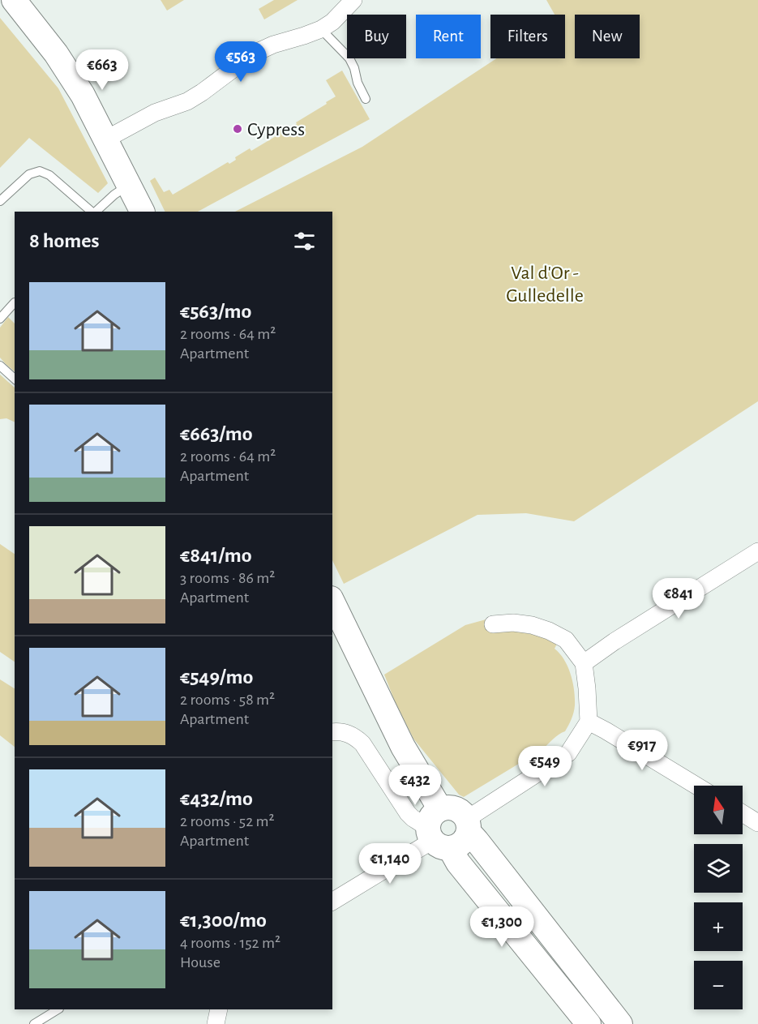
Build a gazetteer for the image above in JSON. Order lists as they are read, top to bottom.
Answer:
{
  "parks": ["Val d'Or - Gulledelle"],
  "places": ["Cypress"],
  "north": "top",
  "page": {
    "chip": [
      "Buy",
      "Rent",
      "Filters",
      "New"
    ],
    "price": [
      "€563",
      "€663",
      "€841",
      "€917",
      "€549",
      "€432",
      "€1,140",
      "€1,300"
    ],
    "heading": "8 homes",
    "list": [
      {
        "name": "€563/mo",
        "note": "2 rooms · 64 m² · Apartment"
      },
      {
        "name": "€663/mo",
        "note": "2 rooms · 64 m² · Apartment"
      },
      {
        "name": "€841/mo",
        "note": "3 rooms · 86 m² · Apartment"
      },
      {
        "name": "€549/mo",
        "note": "2 rooms · 58 m² · Apartment"
      },
      {
        "name": "€432/mo",
        "note": "2 rooms · 52 m² · Apartment"
      },
      {
        "name": "€1,300/mo",
        "note": "4 rooms · 152 m² · House"
      }
    ],
    "map_buttons": ["+", "−"]
  }
}
